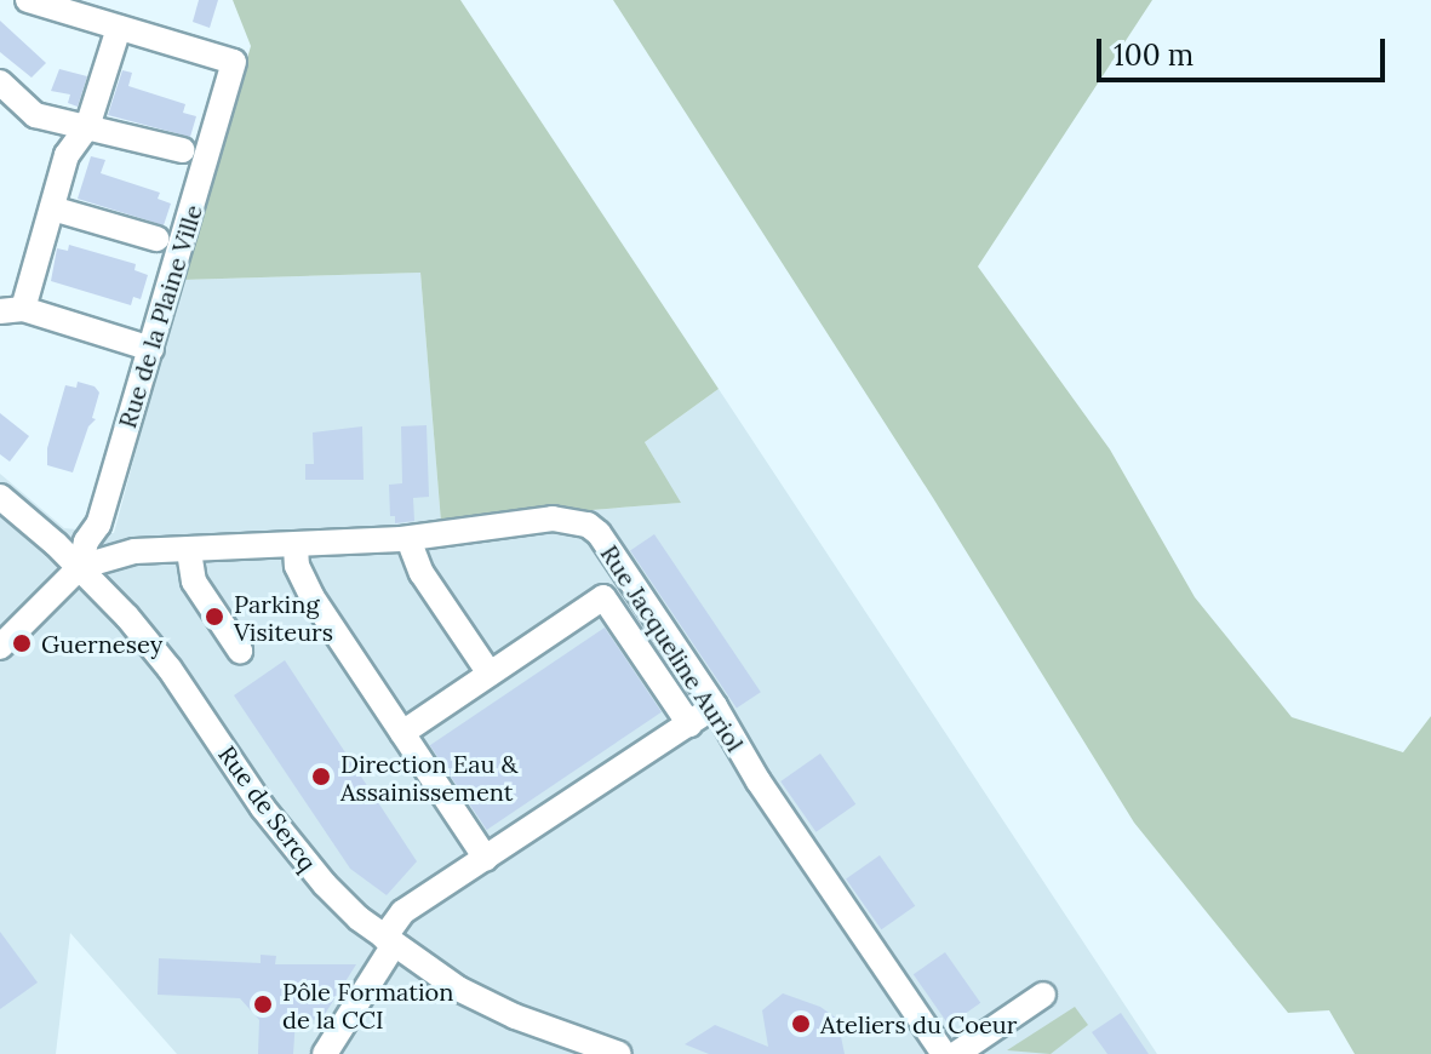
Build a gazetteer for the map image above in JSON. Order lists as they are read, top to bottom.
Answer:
{
  "streets": {
    "street": ["Rue de la Plaine Ville", "Rue Jacqueline Auriol", "Rue de Sercq"]
  },
  "crossings": [
    ["Rue de la Plaine Ville", "Rue Jacqueline Auriol"],
    ["Rue de la Plaine Ville", "Rue de Sercq"],
    ["Rue Jacqueline Auriol", "Rue de Sercq"]
  ],
  "places": [
    "Parking Visiteurs",
    "Guernesey",
    "Direction Eau & Assainissement",
    "Pôle Formation de la CCI",
    "Ateliers du Coeur"
  ],
  "scale_bar": "100 m"
}
